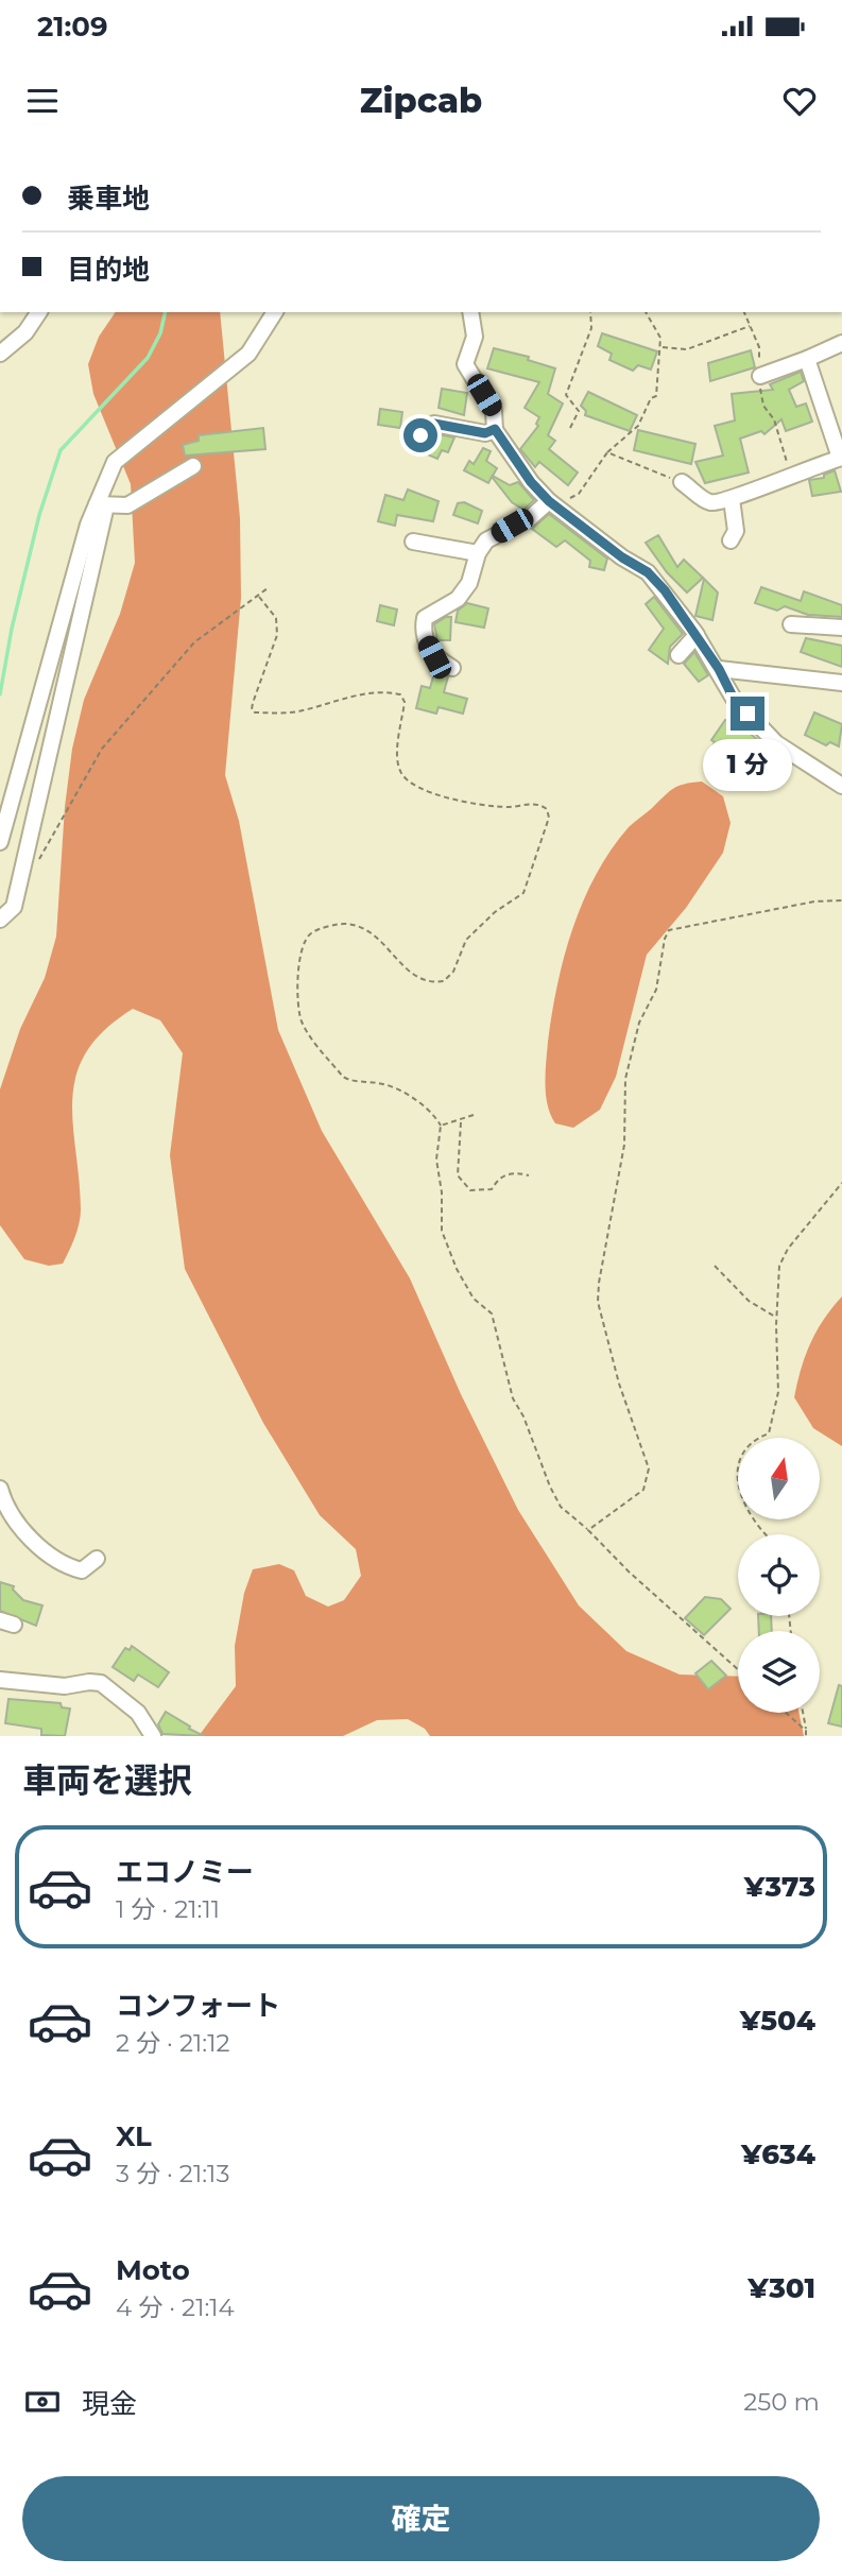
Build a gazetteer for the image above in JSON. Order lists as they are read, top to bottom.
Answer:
{
  "north": "top",
  "page": {
    "status": "21:09",
    "header": "Zipcab",
    "banner": ["乗車地", "目的地"],
    "bubble": "1 分",
    "heading": "車両を選択",
    "list": [
      {
        "name": "エコノミー",
        "note": "1 分 · 21:11",
        "value": "¥373"
      },
      {
        "name": "コンフォート",
        "note": "2 分 · 21:12",
        "value": "¥504"
      },
      {
        "name": "XL",
        "note": "3 分 · 21:13",
        "value": "¥634"
      },
      {
        "name": "Moto",
        "note": "4 分 · 21:14",
        "value": "¥301"
      }
    ],
    "pay": ["現金", "250 m"],
    "buttons": "確定"
  }
}
